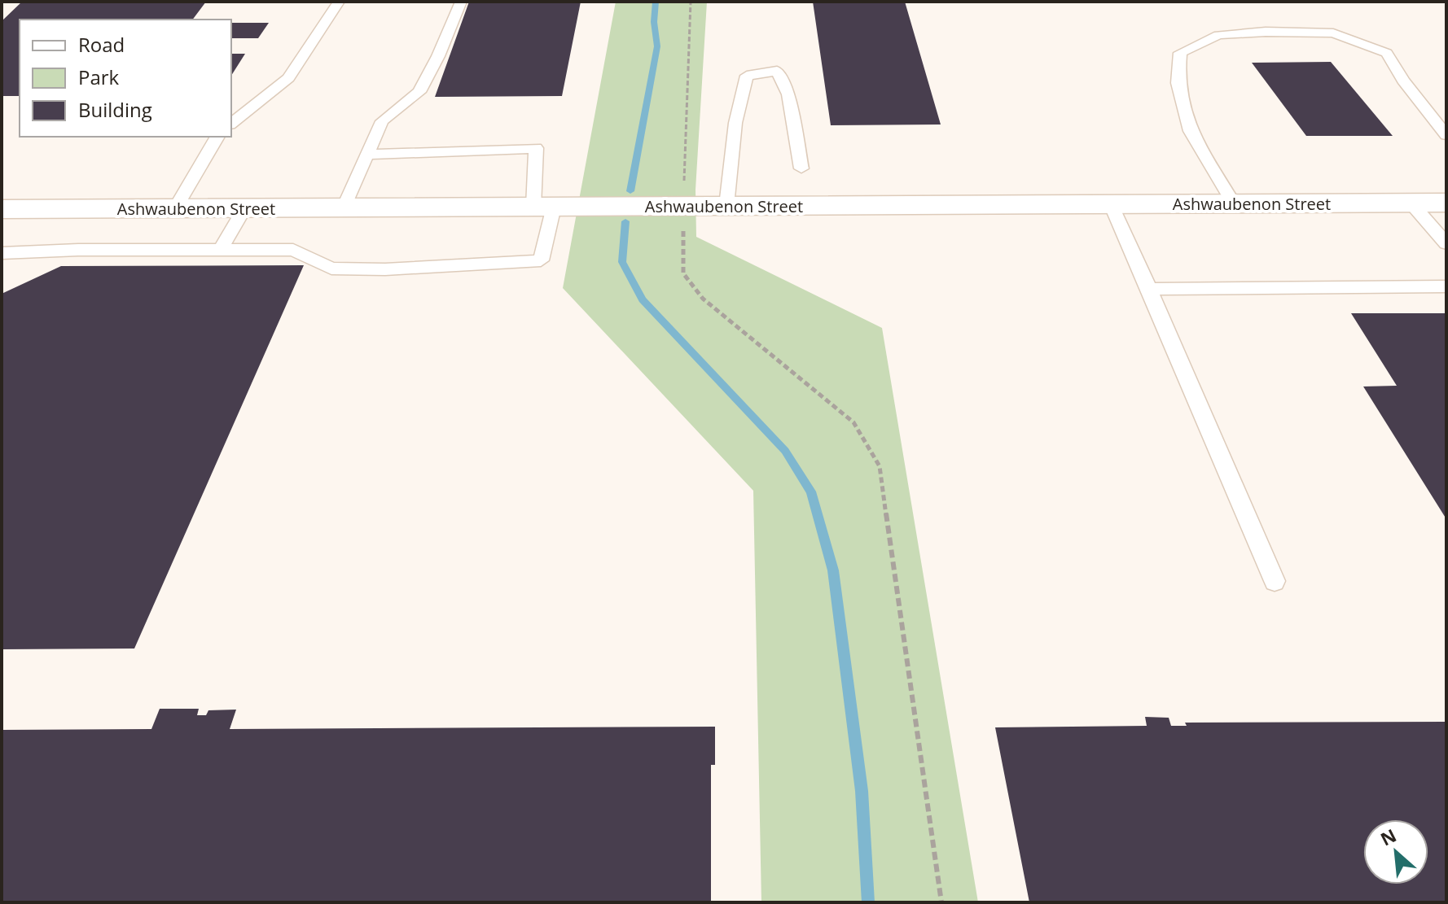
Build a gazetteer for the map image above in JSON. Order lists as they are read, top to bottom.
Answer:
{
  "streets": {
    "street": ["Ashwaubenon Street"]
  },
  "legend": ["Road", "Park", "Building"],
  "north": "top left"
}
